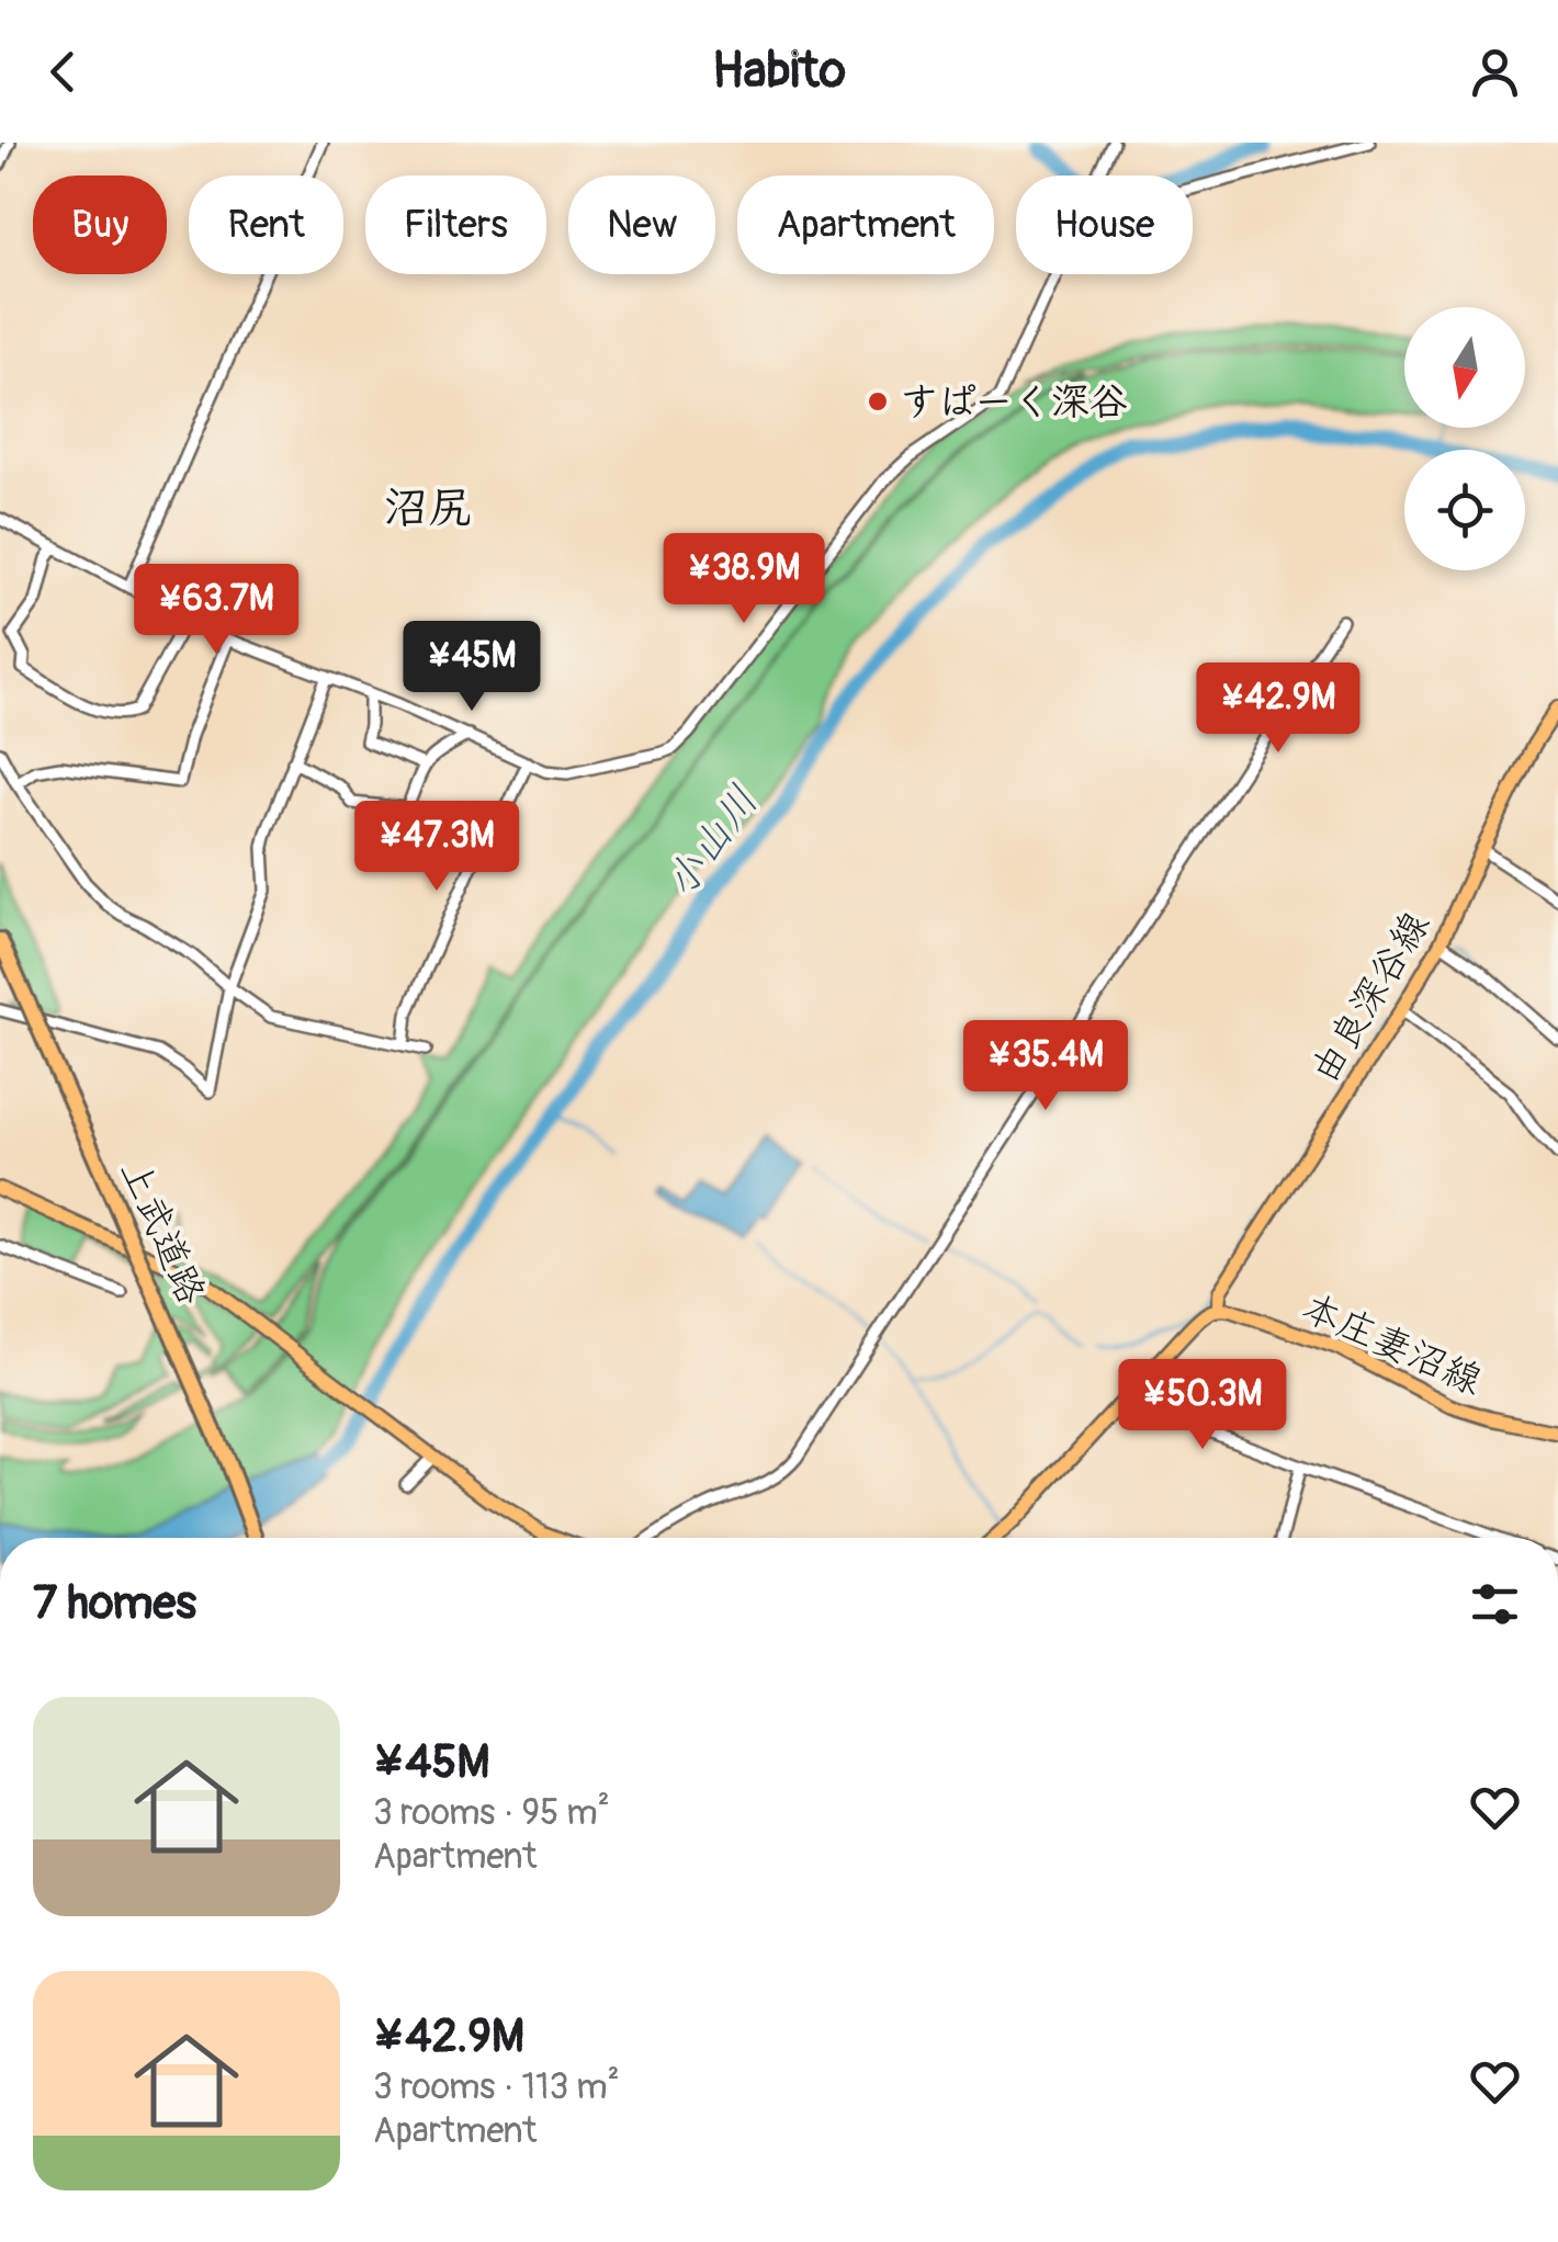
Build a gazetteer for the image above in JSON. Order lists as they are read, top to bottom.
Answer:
{
  "streets": {
    "highway": ["上武道路"],
    "main road": ["由良深谷線", "本庄妻沼線"]
  },
  "crossings": [
    ["由良深谷線", "本庄妻沼線"]
  ],
  "districts": ["沼尻"],
  "water": ["小山川"],
  "places": ["すぱーく深谷"],
  "north": "bottom",
  "page": {
    "header": "Habito",
    "chip": [
      "Buy",
      "Rent",
      "Filters",
      "New",
      "Apartment",
      "House"
    ],
    "price": [
      "¥38.9M",
      "¥63.7M",
      "¥45M",
      "¥42.9M",
      "¥47.3M",
      "¥35.4M",
      "¥50.3M"
    ],
    "heading": "7 homes",
    "list": [
      {
        "name": "¥45M",
        "note": "3 rooms · 95 m² · Apartment"
      },
      {
        "name": "¥42.9M",
        "note": "3 rooms · 113 m² · Apartment"
      }
    ]
  }
}
